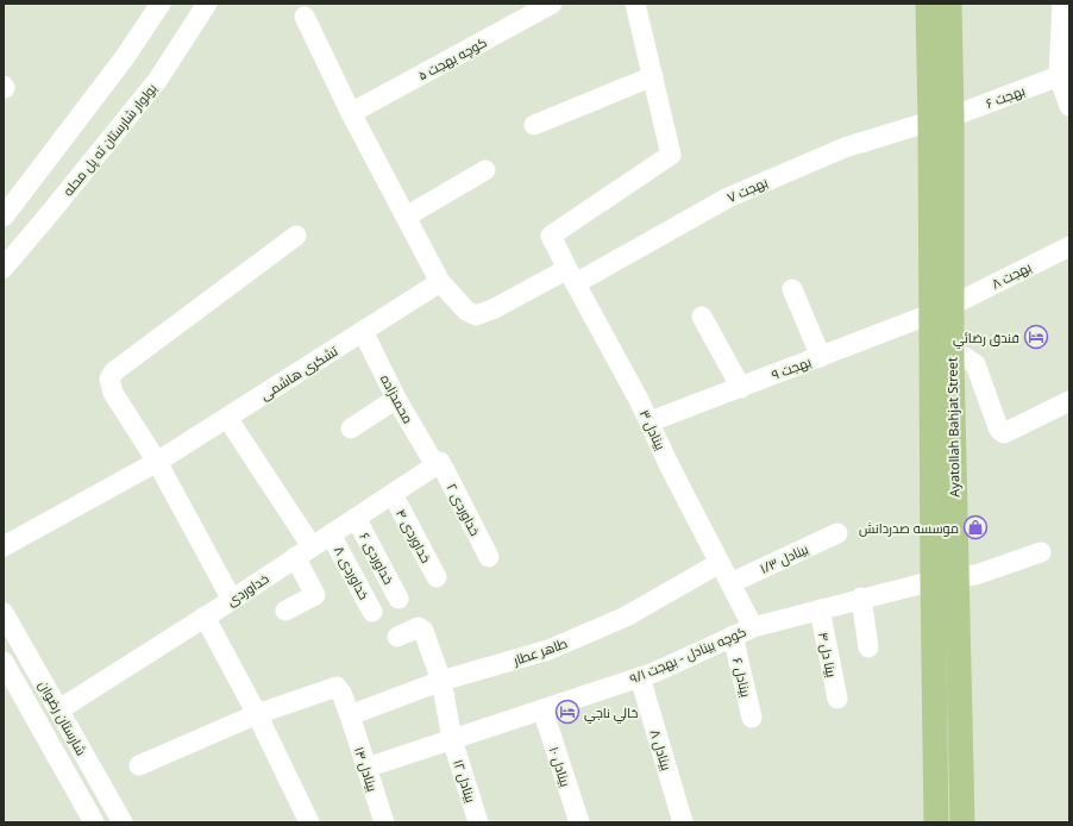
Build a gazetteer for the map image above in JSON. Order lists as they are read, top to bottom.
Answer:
{
  "streets": {
    "main road": ["Ayatollah Bahjat Street"],
    "street": [
      "کوچه بهجت ۵",
      "بهجت ۶",
      "بولوار شارستان ته پل محله",
      "بهجت ۷",
      "بهجت ۸",
      "بهجت ۹",
      "تشکری هاشمی",
      "محمدزاده",
      "بینادل ۳",
      "خداوردی ۲",
      "خداوردی ۴",
      "خداوردی ۶",
      "بینادل ۱/۳",
      "خداوردی ۸",
      "خداوردی",
      "طاهر عطار",
      "کوچه بینادل - بهجت ۹/۱",
      "بینا دل ۴",
      "بینادل ۶",
      "شارستان رضوان",
      "بینادل ۸",
      "بینادل ۱۰",
      "بینادل ۱۴",
      "بینادل ۱۲"
    ]
  },
  "crossings": [
    ["بهجت ۶", "بهجت ۷"],
    ["بهجت ۶", "Ayatollah Bahjat Street"],
    ["بهجت ۷", "تشکری هاشمی"],
    ["بهجت ۷", "Ayatollah Bahjat Street"],
    ["بهجت ۷", "بینادل ۳"],
    ["بهجت ۸", "بهجت ۹"],
    ["بهجت ۸", "Ayatollah Bahjat Street"],
    ["بهجت ۹", "Ayatollah Bahjat Street"],
    ["بهجت ۹", "بینادل ۳"],
    ["تشکری هاشمی", "محمدزاده"],
    ["محمدزاده", "خداوردی ۲"],
    ["محمدزاده", "خداوردی"],
    ["Ayatollah Bahjat Street", "کوچه بینادل - بهجت ۹/۱"],
    ["بینادل ۳", "بینادل ۱/۳"],
    ["بینادل ۳", "طاهر عطار"],
    ["بینادل ۳", "کوچه بینادل - بهجت ۹/۱"],
    ["خداوردی ۲", "خداوردی"],
    ["خداوردی ۴", "خداوردی"],
    ["خداوردی ۶", "خداوردی"],
    ["خداوردی ۸", "خداوردی"],
    ["خداوردی", "شارستان رضوان"],
    ["طاهر عطار", "بینادل ۱۴"],
    ["طاهر عطار", "بینادل ۱۲"],
    ["کوچه بینادل - بهجت ۹/۱", "بینا دل ۴"],
    ["کوچه بینادل - بهجت ۹/۱", "بینادل ۶"],
    ["کوچه بینادل - بهجت ۹/۱", "بینادل ۸"],
    ["کوچه بینادل - بهجت ۹/۱", "بینادل ۱۰"],
    ["کوچه بینادل - بهجت ۹/۱", "بینادل ۱۴"],
    ["کوچه بینادل - بهجت ۹/۱", "بینادل ۱۲"]
  ],
  "places": {
    "hotel": ["فندق رضائي", "خالي ناجي"],
    "shop": ["موسسه صدردانش"]
  }
}
